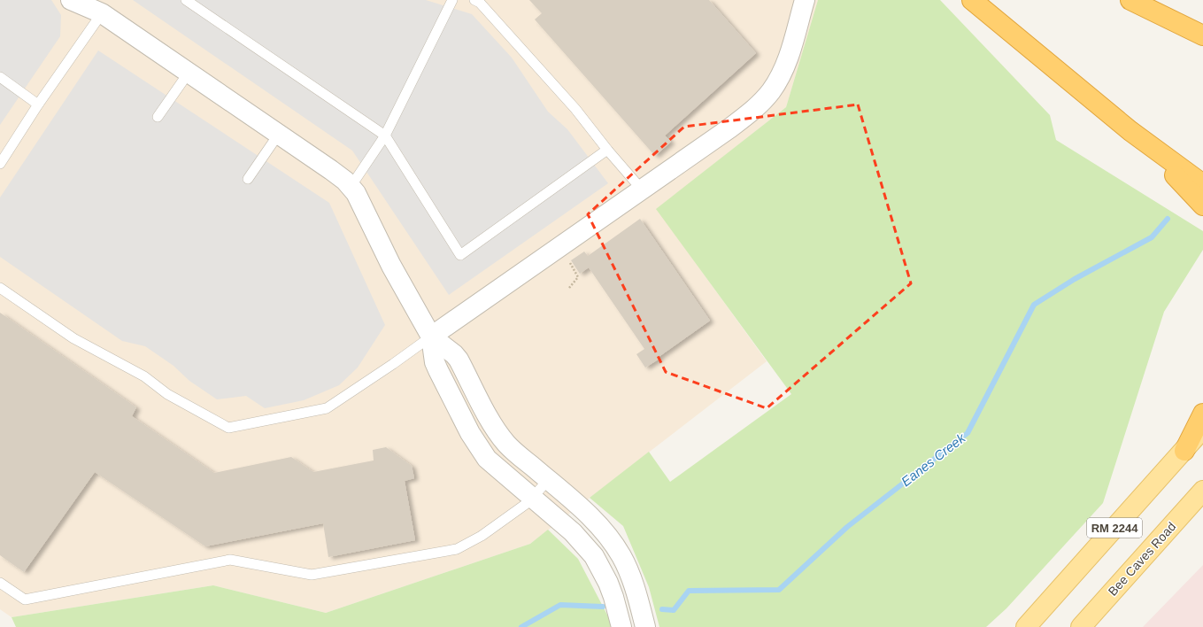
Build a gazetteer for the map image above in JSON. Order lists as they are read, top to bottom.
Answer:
{
  "streets": {
    "main road": ["RM 2244", "Bee Caves Road"]
  },
  "water": ["Eanes Creek"]
}
